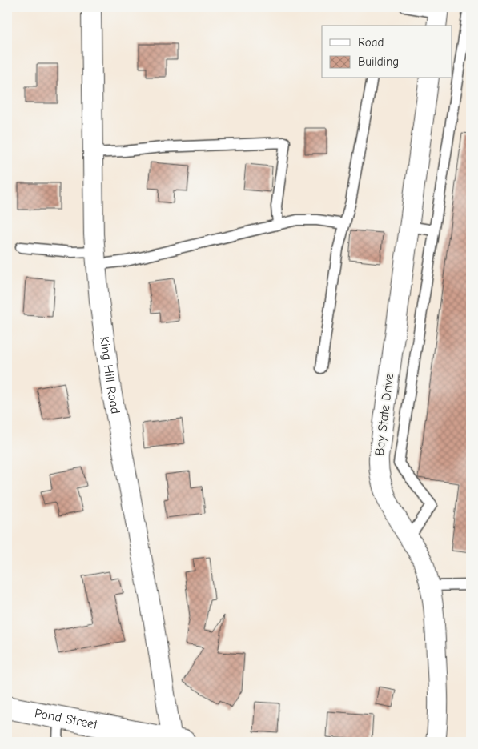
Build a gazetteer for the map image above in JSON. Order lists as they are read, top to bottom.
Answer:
{
  "streets": {
    "main road": ["Pond Street"],
    "street": ["King Hill Road", "Bay State Drive"]
  },
  "crossings": [
    ["King Hill Road", "Pond Street"]
  ],
  "legend": ["Road", "Building"]
}
